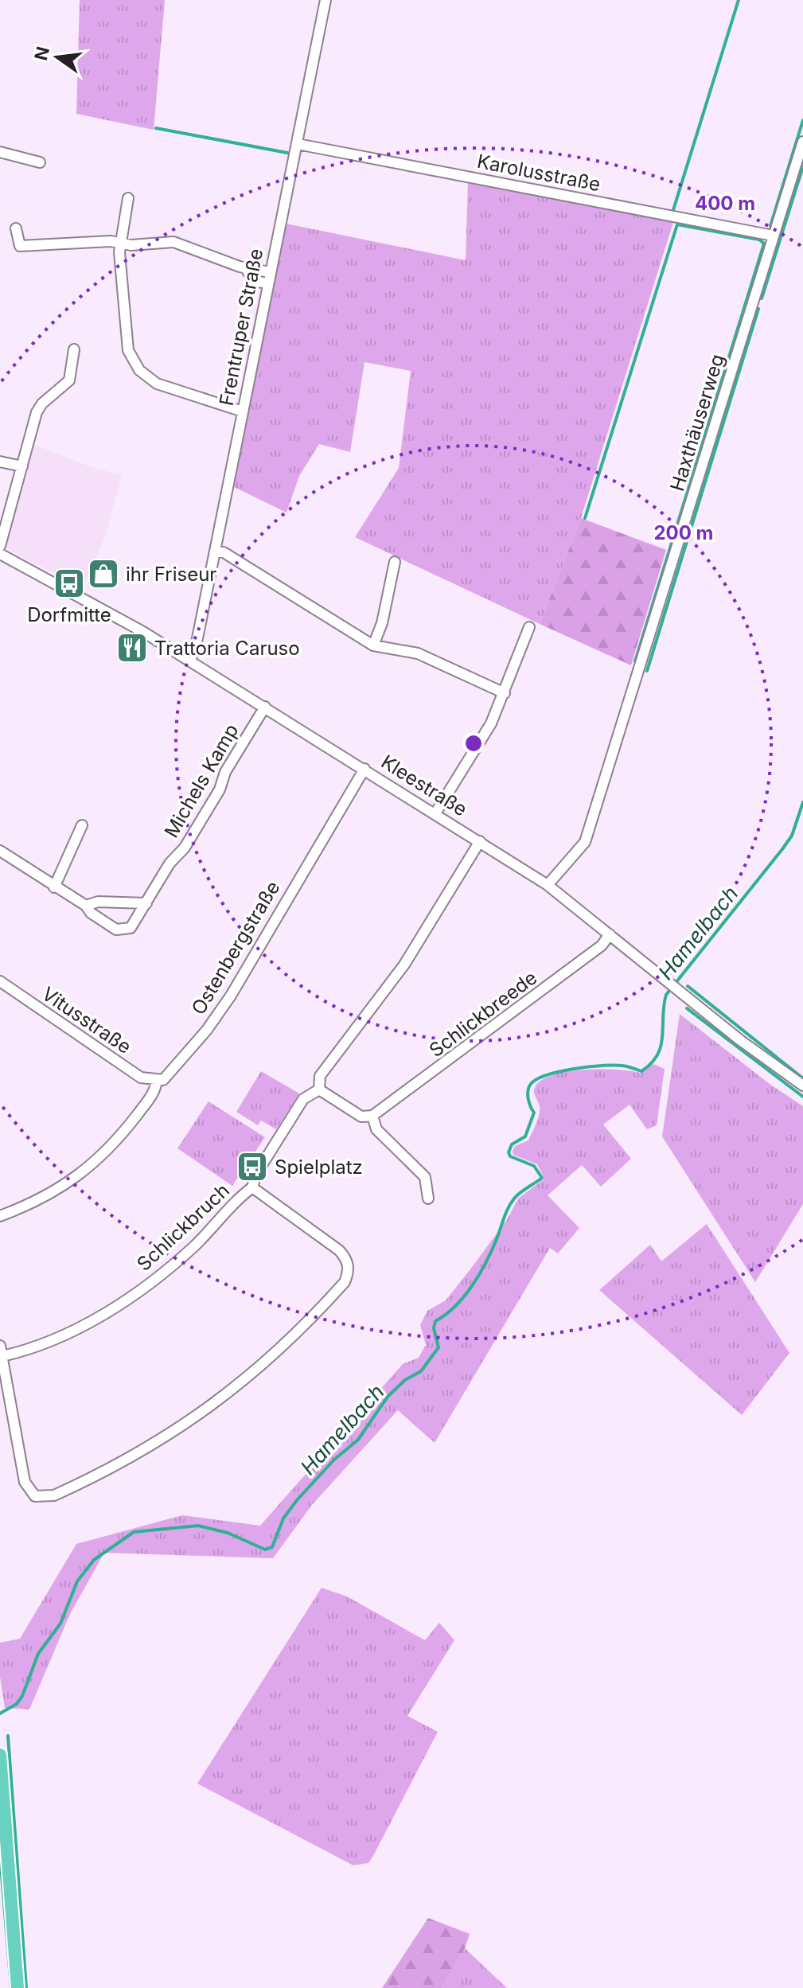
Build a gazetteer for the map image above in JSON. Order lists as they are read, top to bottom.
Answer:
{
  "streets": {
    "street": [
      "Karolusstraße",
      "Frentruper Straße",
      "Haxthäuserweg",
      "Michels Kamp",
      "Kleestraße",
      "Ostenbergstraße",
      "Schlickbreede",
      "Vitusstraße",
      "Schlickbruch"
    ]
  },
  "crossings": [
    ["Karolusstraße", "Frentruper Straße"],
    ["Karolusstraße", "Haxthäuserweg"],
    ["Frentruper Straße", "Kleestraße"],
    ["Haxthäuserweg", "Kleestraße"],
    ["Michels Kamp", "Kleestraße"],
    ["Kleestraße", "Ostenbergstraße"],
    ["Kleestraße", "Schlickbreede"],
    ["Kleestraße", "Schlickbruch"],
    ["Ostenbergstraße", "Vitusstraße"]
  ],
  "water": ["Hamelbach"],
  "places": {
    "shop": ["ihr Friseur"],
    "bus stop": ["Dorfmitte", "Spielplatz"],
    "restaurant": ["Trattoria Caruso"]
  },
  "north": "left",
  "rings": ["400 m", "200 m"]
}
